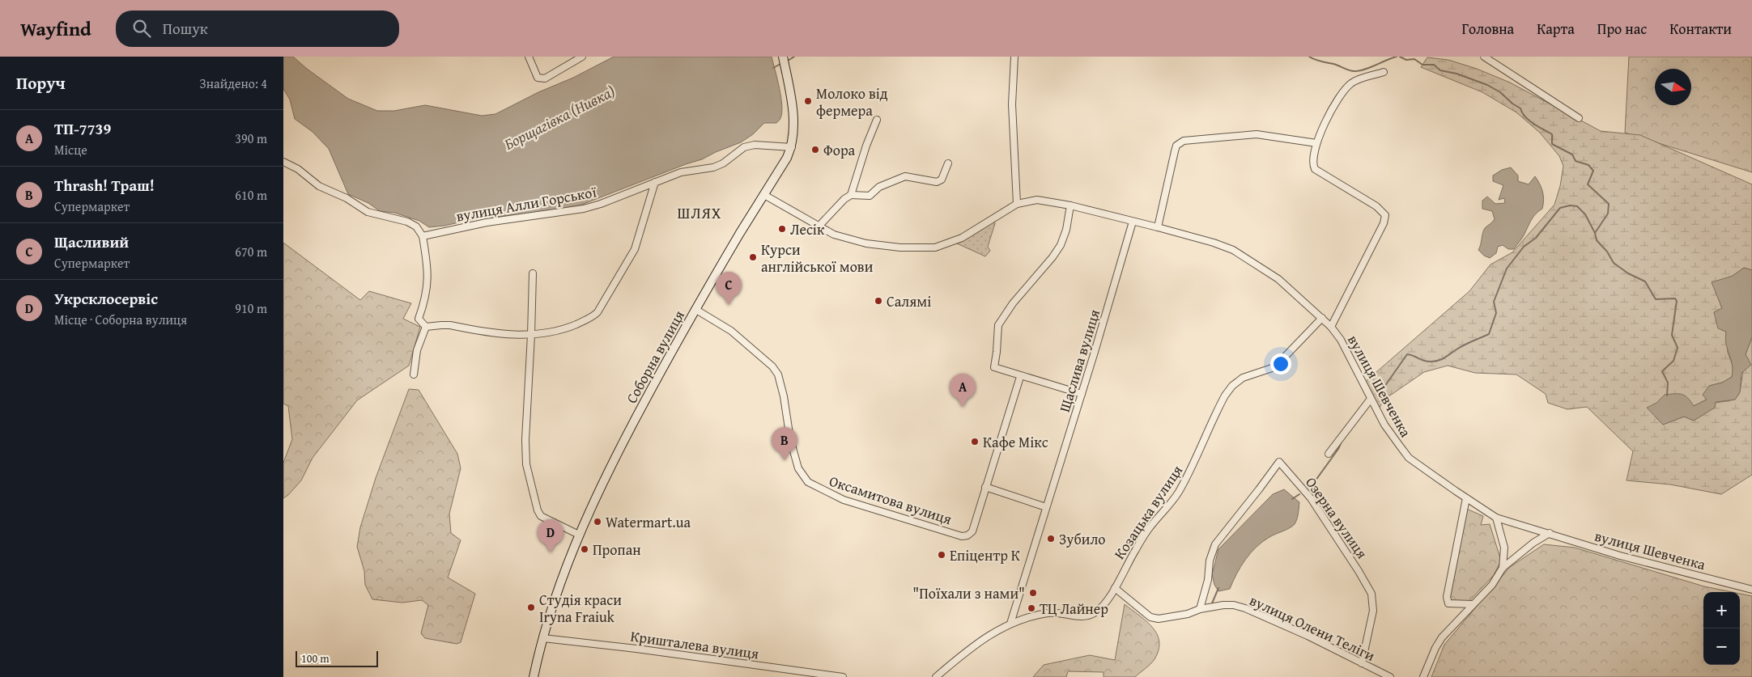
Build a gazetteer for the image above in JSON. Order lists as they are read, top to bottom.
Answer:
{
  "streets": {
    "main road": ["Соборна вулиця"],
    "street": [
      "вулиця Алли Горської",
      "Щаслива вулиця",
      "вулиця Шевченка",
      "Оксамитова вулиця",
      "Козацька вулиця",
      "Озерна вулиця",
      "вулиця Олени Теліги",
      "Кришталева вулиця"
    ]
  },
  "crossings": [
    ["вулиця Алли Горської", "Соборна вулиця"],
    ["Соборна вулиця", "вулиця Шевченка"],
    ["Соборна вулиця", "Оксамитова вулиця"],
    ["Соборна вулиця", "Кришталева вулиця"],
    ["Щаслива вулиця", "вулиця Шевченка"],
    ["Щаслива вулиця", "Козацька вулиця"],
    ["вулиця Шевченка", "Козацька вулиця"],
    ["Козацька вулиця", "вулиця Олени Теліги"],
    ["Озерна вулиця", "вулиця Олени Теліги"]
  ],
  "districts": ["ШЛЯХ"],
  "water": ["Борщагівка (Нивка)"],
  "places": [
    "Молоко від фермера",
    "Фора",
    "Лесік",
    "Курси англійської мови",
    "Салямі",
    "Кафе Мікс",
    "Watermart.ua",
    "Зубило",
    "Пропан",
    "Епіцентр К",
    "\"Поїхали з нами\"",
    "Студія краси Iryna Fraiuk",
    "ТЦ Лайнер"
  ],
  "scale_bar": "100 m",
  "north": "right",
  "page": {
    "header": "Wayfind",
    "search": "Пошук",
    "nav": [
      "Головна",
      "Карта",
      "Про нас",
      "Контакти"
    ],
    "heading": ["Поруч", "Знайдено: 4"],
    "list": [
      {
        "mark": "A",
        "name": "ТП-7739",
        "note": "Місце",
        "value": "390 m"
      },
      {
        "mark": "B",
        "name": "Thrash! Траш!",
        "note": "Супермаркет",
        "value": "610 m"
      },
      {
        "mark": "C",
        "name": "Щасливий",
        "note": "Супермаркет",
        "value": "670 m"
      },
      {
        "mark": "D",
        "name": "Укрсклосервіс",
        "note": "Місце · Соборна вулиця",
        "value": "910 m"
      }
    ],
    "pins": [
      "C",
      "A",
      "B",
      "D"
    ],
    "map_buttons": ["+", "−"],
    "scale": "100 m"
  }
}
